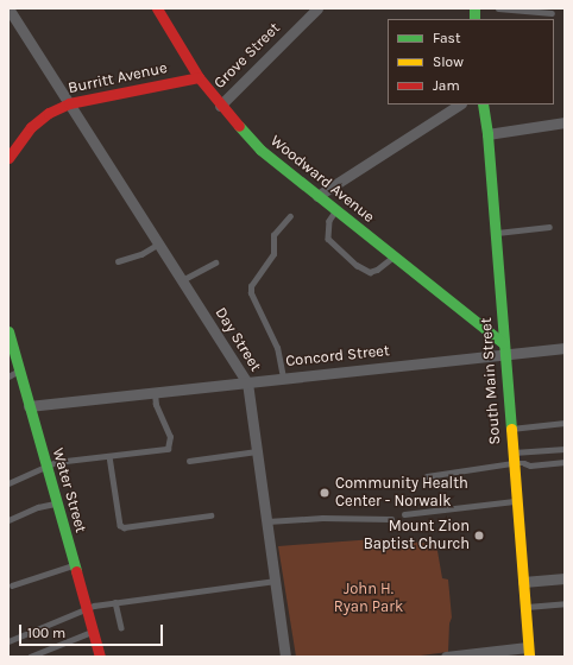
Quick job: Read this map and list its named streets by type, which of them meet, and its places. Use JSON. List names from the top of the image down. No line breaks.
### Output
{"streets":{"main road":["Burritt Avenue","Woodward Avenue","South Main Street","Water Street"],"street":["Grove Street","Day Street","Concord Street"]},"crossings":[["Grove Street","Woodward Avenue"],["Burritt Avenue","Woodward Avenue"],["Burritt Avenue","Day Street"],["Woodward Avenue","Concord Street"],["Woodward Avenue","South Main Street"],["Day Street","Concord Street"],["Concord Street","South Main Street"],["Concord Street","Water Street"]],"parks":["John H. Ryan Park"],"places":["Community Health Center - Norwalk","Mount Zion Baptist Church"],"legend":["Fast","Slow","Jam"],"scale_bar":"100 m"}
